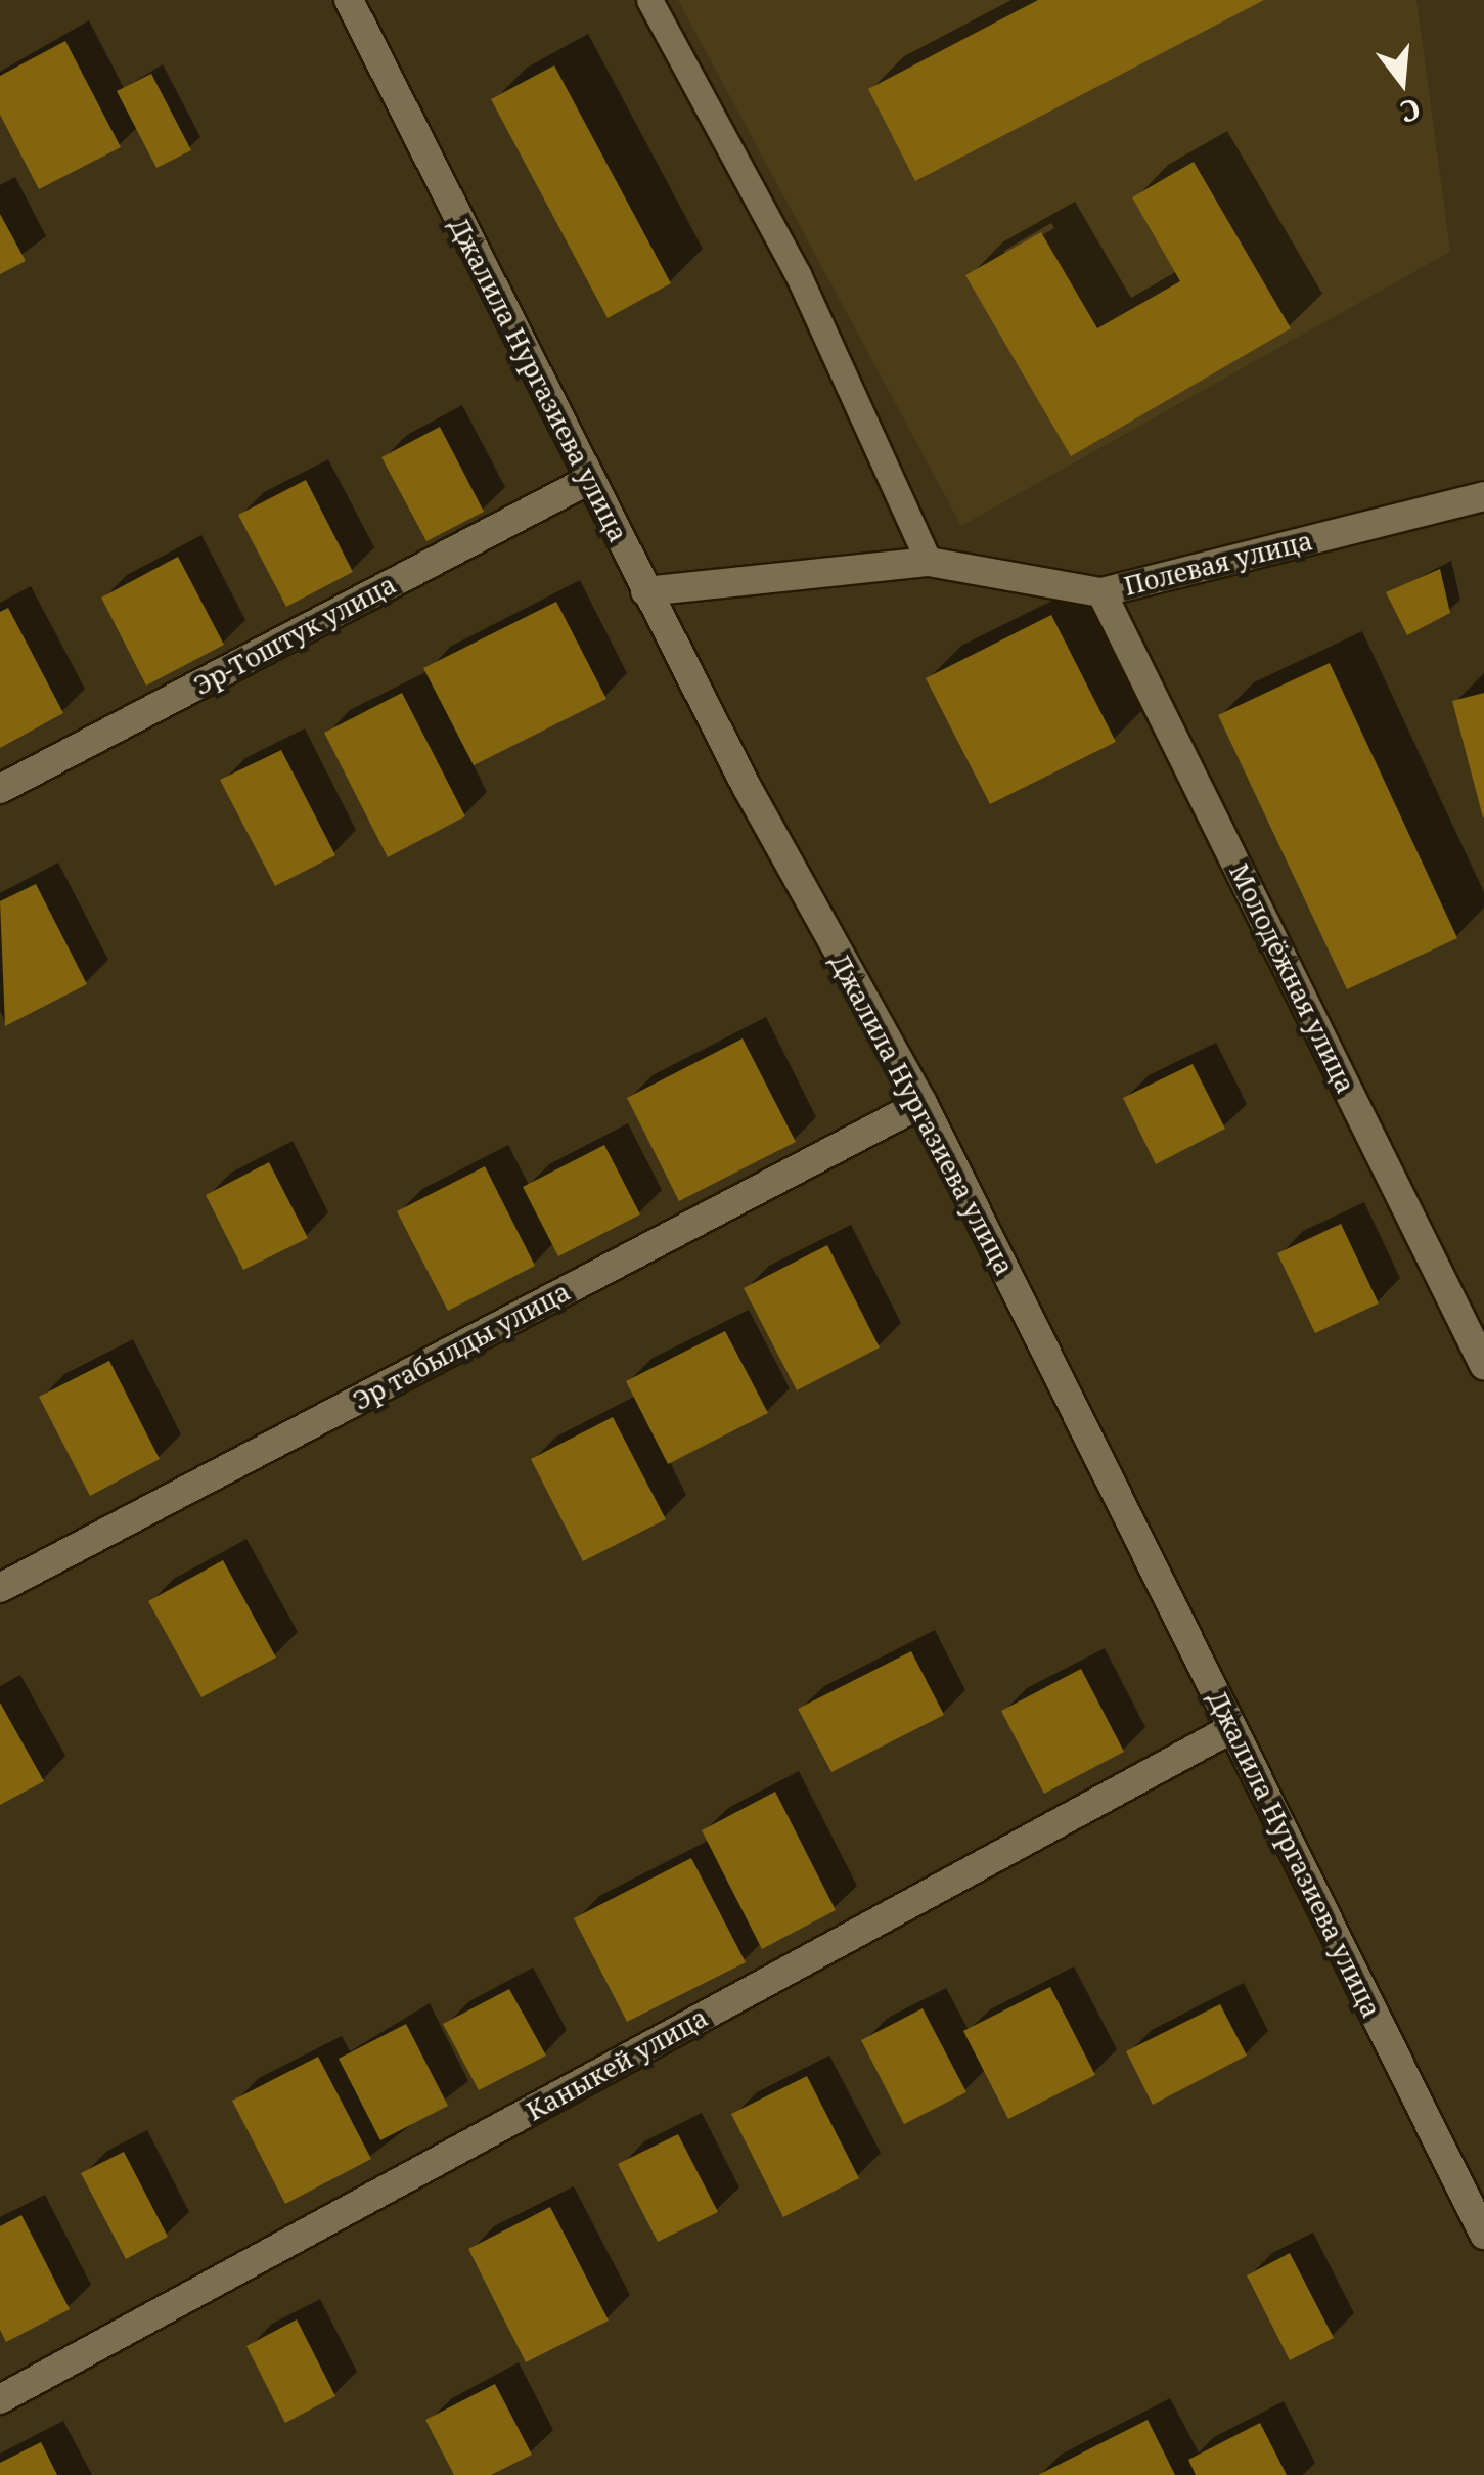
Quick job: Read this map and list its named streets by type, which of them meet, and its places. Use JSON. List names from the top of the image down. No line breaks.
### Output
{"streets":{"street":["Джалила Нургазиева улица","Полевая улица","Эр-Тоштук улица","Молодёжная улица","Эр табылды улица","Каныкей улица"]},"crossings":[["Джалила Нургазиева улица","Полевая улица"],["Джалила Нургазиева улица","Эр-Тоштук улица"],["Джалила Нургазиева улица","Эр табылды улица"],["Джалила Нургазиева улица","Каныкей улица"],["Полевая улица","Молодёжная улица"]],"north":"bottom"}
